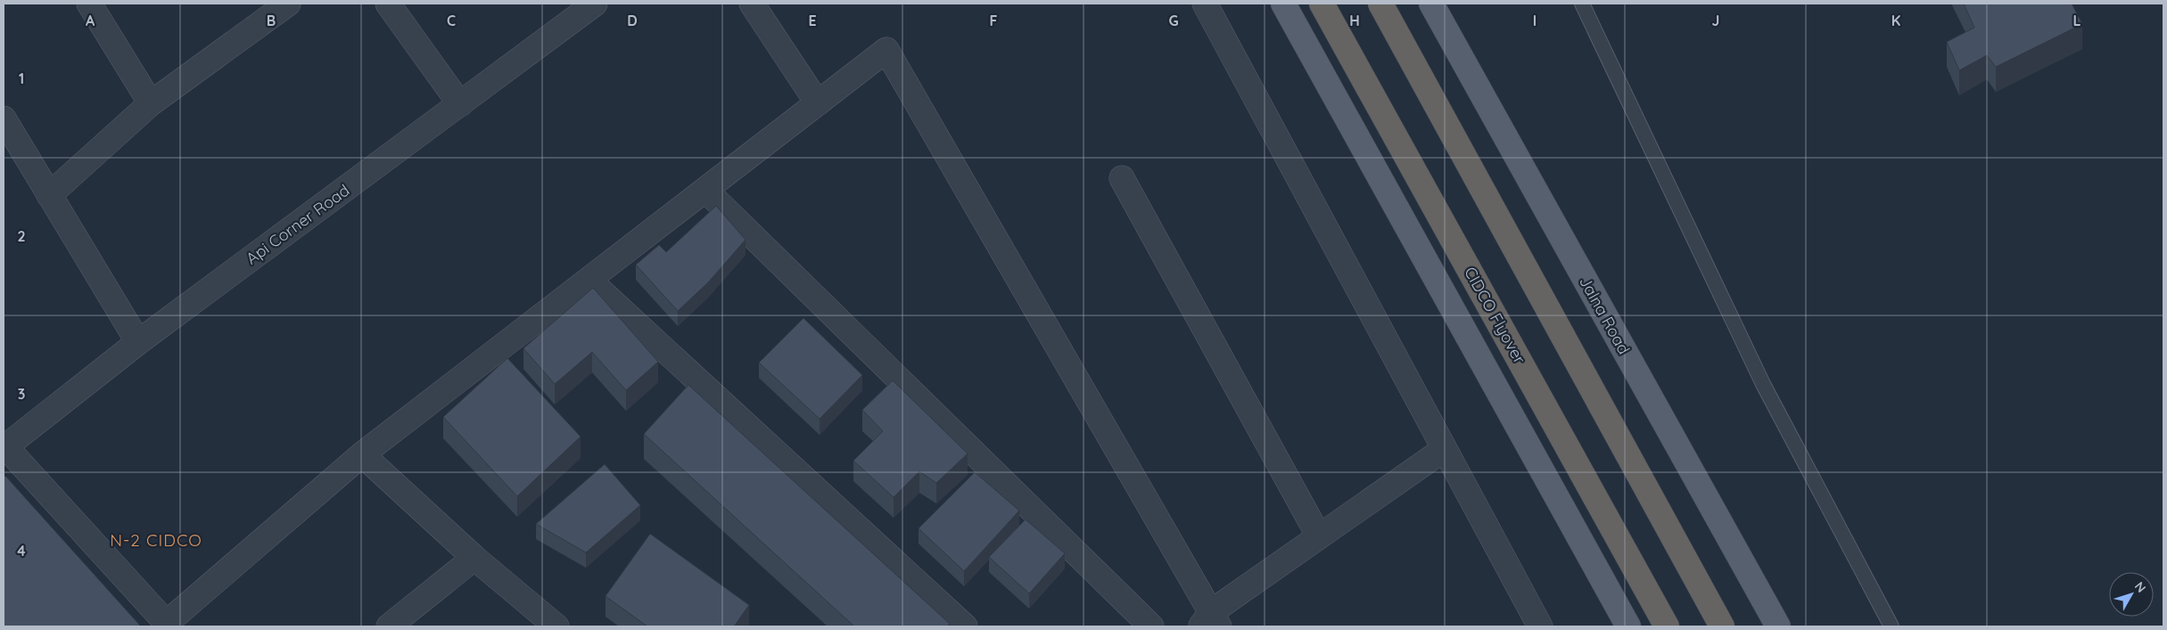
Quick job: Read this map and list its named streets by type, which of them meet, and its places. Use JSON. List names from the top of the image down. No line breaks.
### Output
{"streets":{"highway":["CIDCO Flyover"],"main road":["Jalna Road"],"street":["Api Corner Road"]},"districts":["N-2 CIDCO"],"north":"top right","grid":{"columns":["A","B","C","D","E","F","G","H","I","J","K","L"],"rows":["1","2","3","4"]}}
